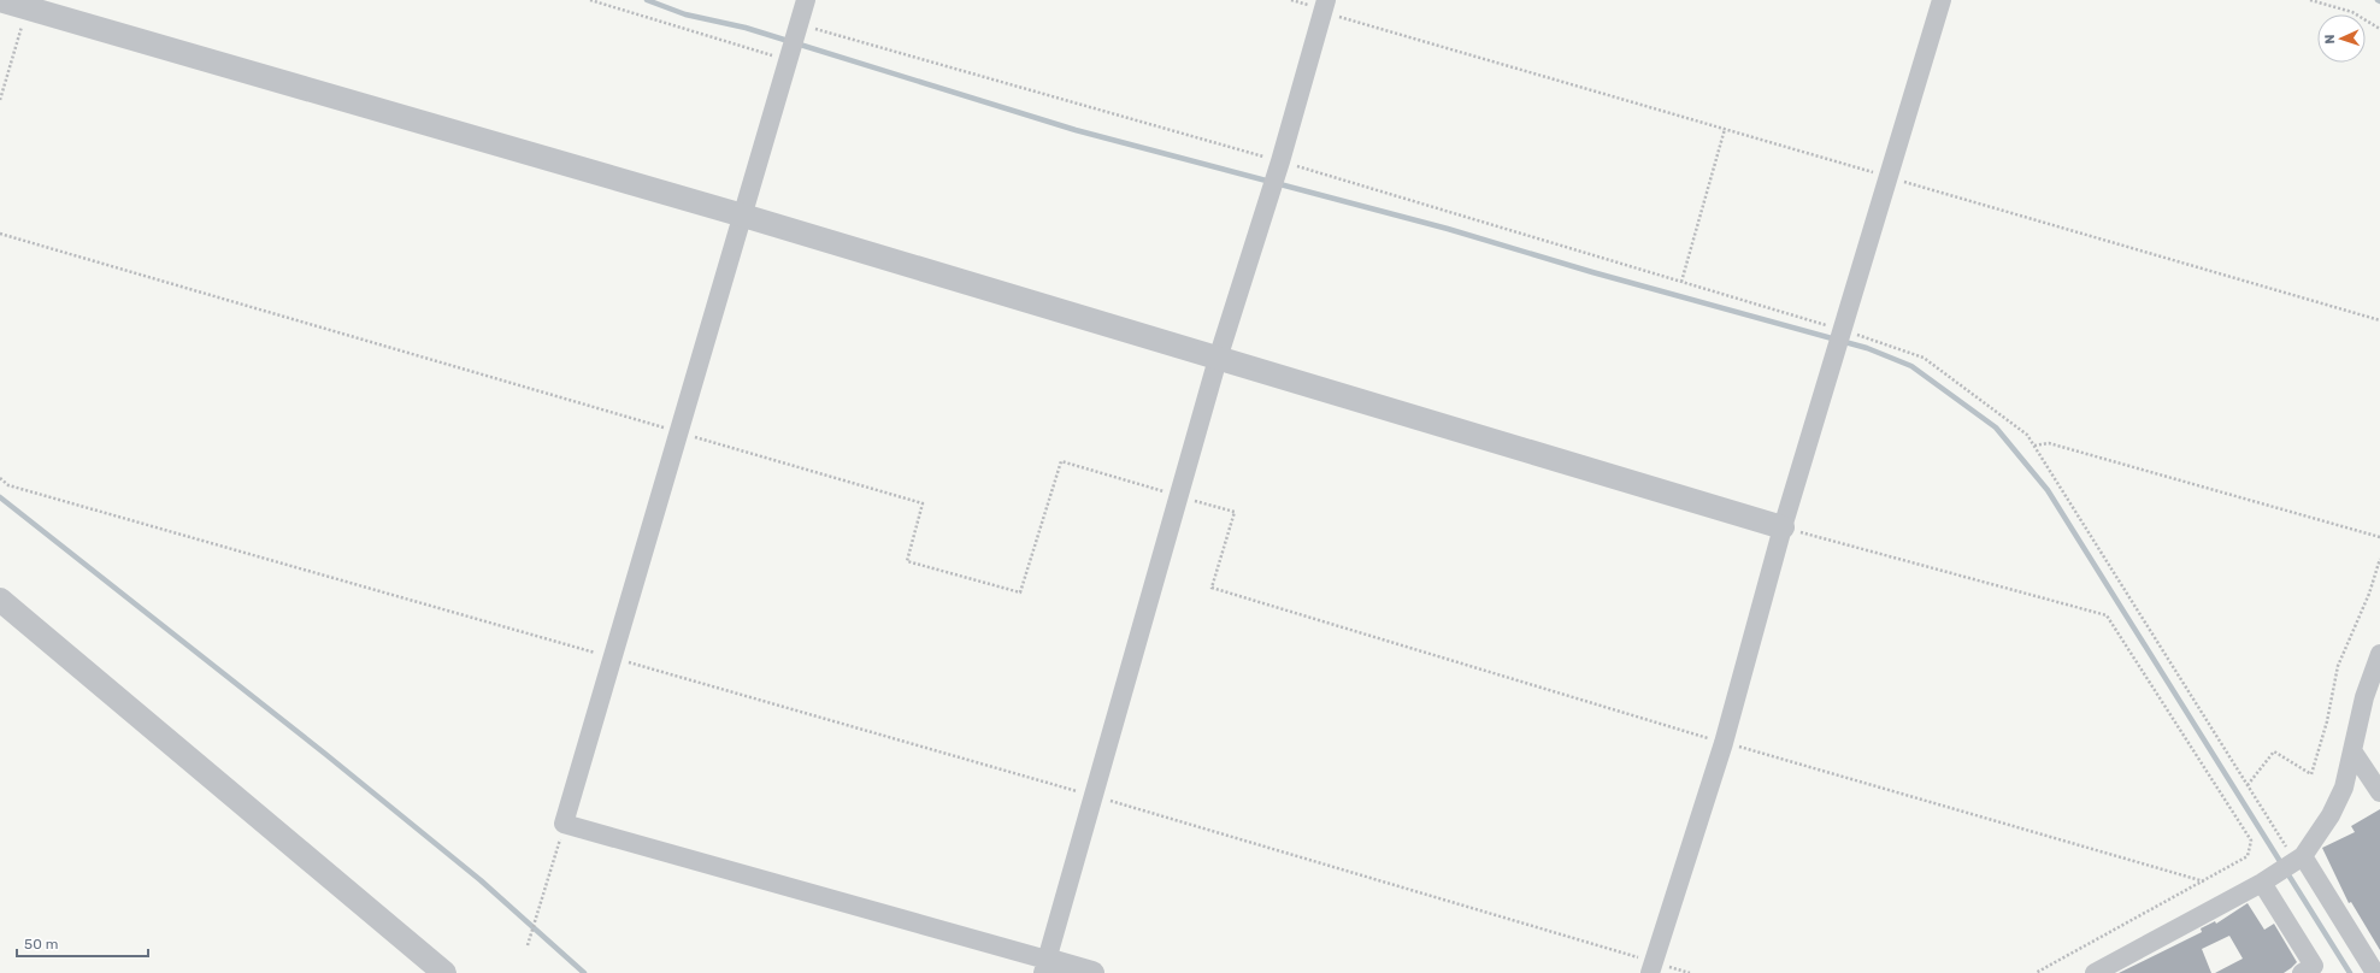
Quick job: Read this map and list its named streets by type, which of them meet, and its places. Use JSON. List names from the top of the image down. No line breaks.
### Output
{"scale_bar":"50 m","north":"left"}
